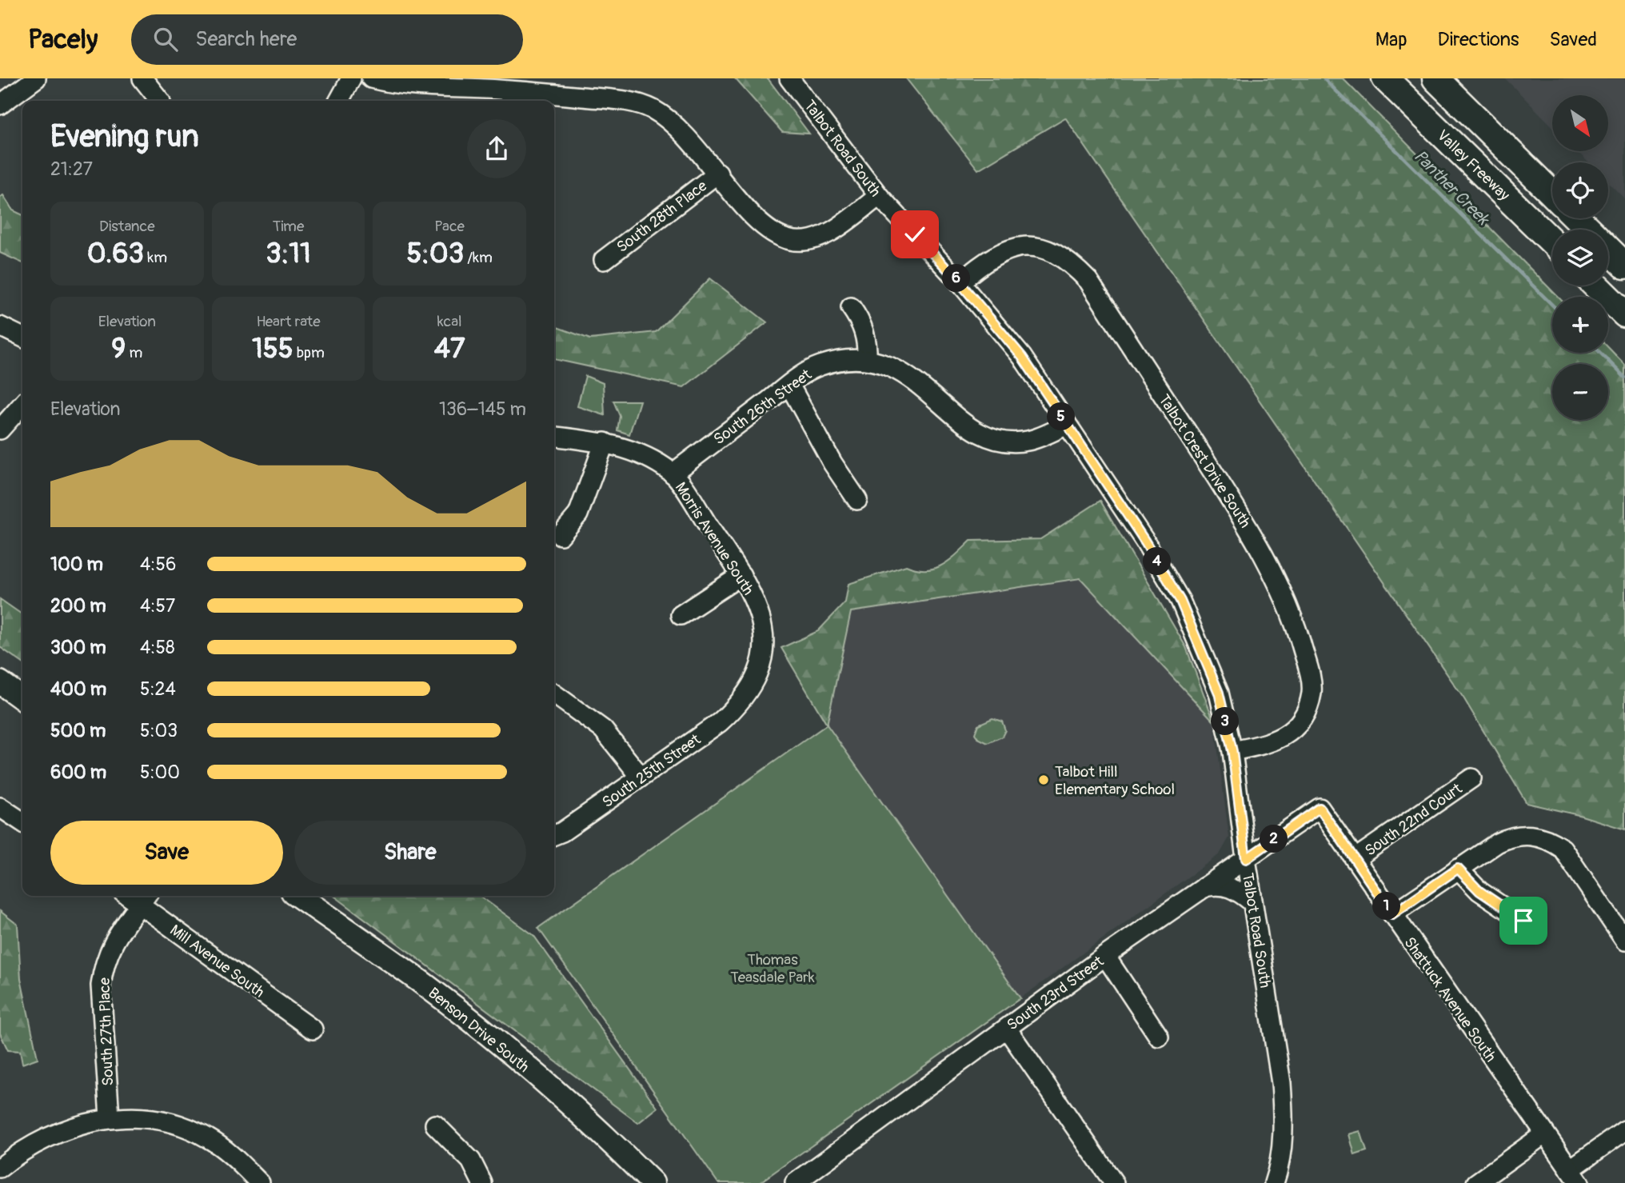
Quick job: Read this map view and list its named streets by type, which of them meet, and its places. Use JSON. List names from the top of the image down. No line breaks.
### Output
{"streets":{"highway":["Valley Freeway"],"main road":["Benson Drive South"],"street":["Talbot Road South","South 28th Place","South 26th Street","Talbot Crest Drive South","Morris Avenue South","South 25th Street","South 22nd Court","Mill Avenue South","South 23rd Street","Shattuck Avenue South","South 27th Place"]},"crossings":[["Talbot Road South","South 26th Street"],["Talbot Road South","Talbot Crest Drive South"],["Talbot Road South","South 23rd Street"],["South 26th Street","Morris Avenue South"],["Morris Avenue South","South 25th Street"],["South 22nd Court","Shattuck Avenue South"],["Mill Avenue South","South 27th Place"],["South 23rd Street","Shattuck Avenue South"]],"water":["Panther Creek"],"parks":["Thomas Teasdale Park"],"places":["Talbot Hill Elementary School"],"north":"bottom right","page":{"header":"Pacely","search":"Search here","nav":["Map","Directions","Saved"],"map_buttons":["+","−"],"heading":["Evening run","21:27"],"stats":[["Distance","0.63 km"],["Time","3:11"],["Pace","5:03 /km"],["Elevation","9 m"],["Heart rate","155 bpm"],["kcal","47"]],"pins":["6","5","4","3","2","1"],"chart":["Elevation","136–145 m"],"list":[{"name":"100 m","note":"4:56"},{"name":"200 m","note":"4:57"},{"name":"300 m","note":"4:58"},{"name":"400 m","note":"5:24"},{"name":"500 m","note":"5:03"},{"name":"600 m","note":"5:00"}],"buttons":["Save","Share"]}}
